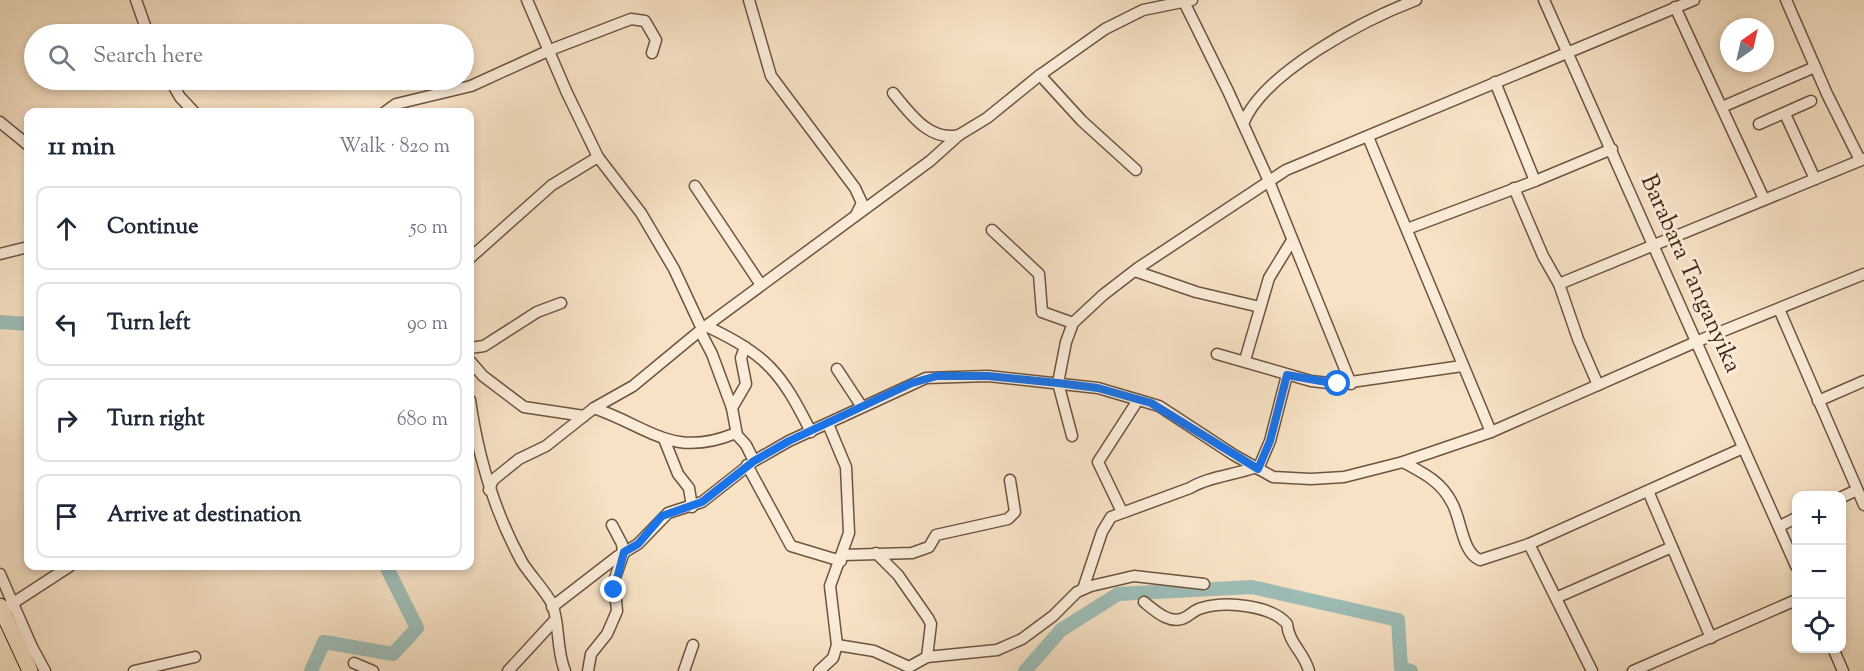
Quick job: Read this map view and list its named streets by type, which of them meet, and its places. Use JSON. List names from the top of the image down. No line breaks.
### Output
{"streets":{"street":["Barabara Tanganyika"]},"north":"top right","page":{"search":"Search here","heading":["11 min","Walk · 820 m"],"list":[["Continue","50 m"],["Turn left","90 m"],["Turn right","680 m"],"Arrive at destination"],"map_buttons":["+","−"]}}
